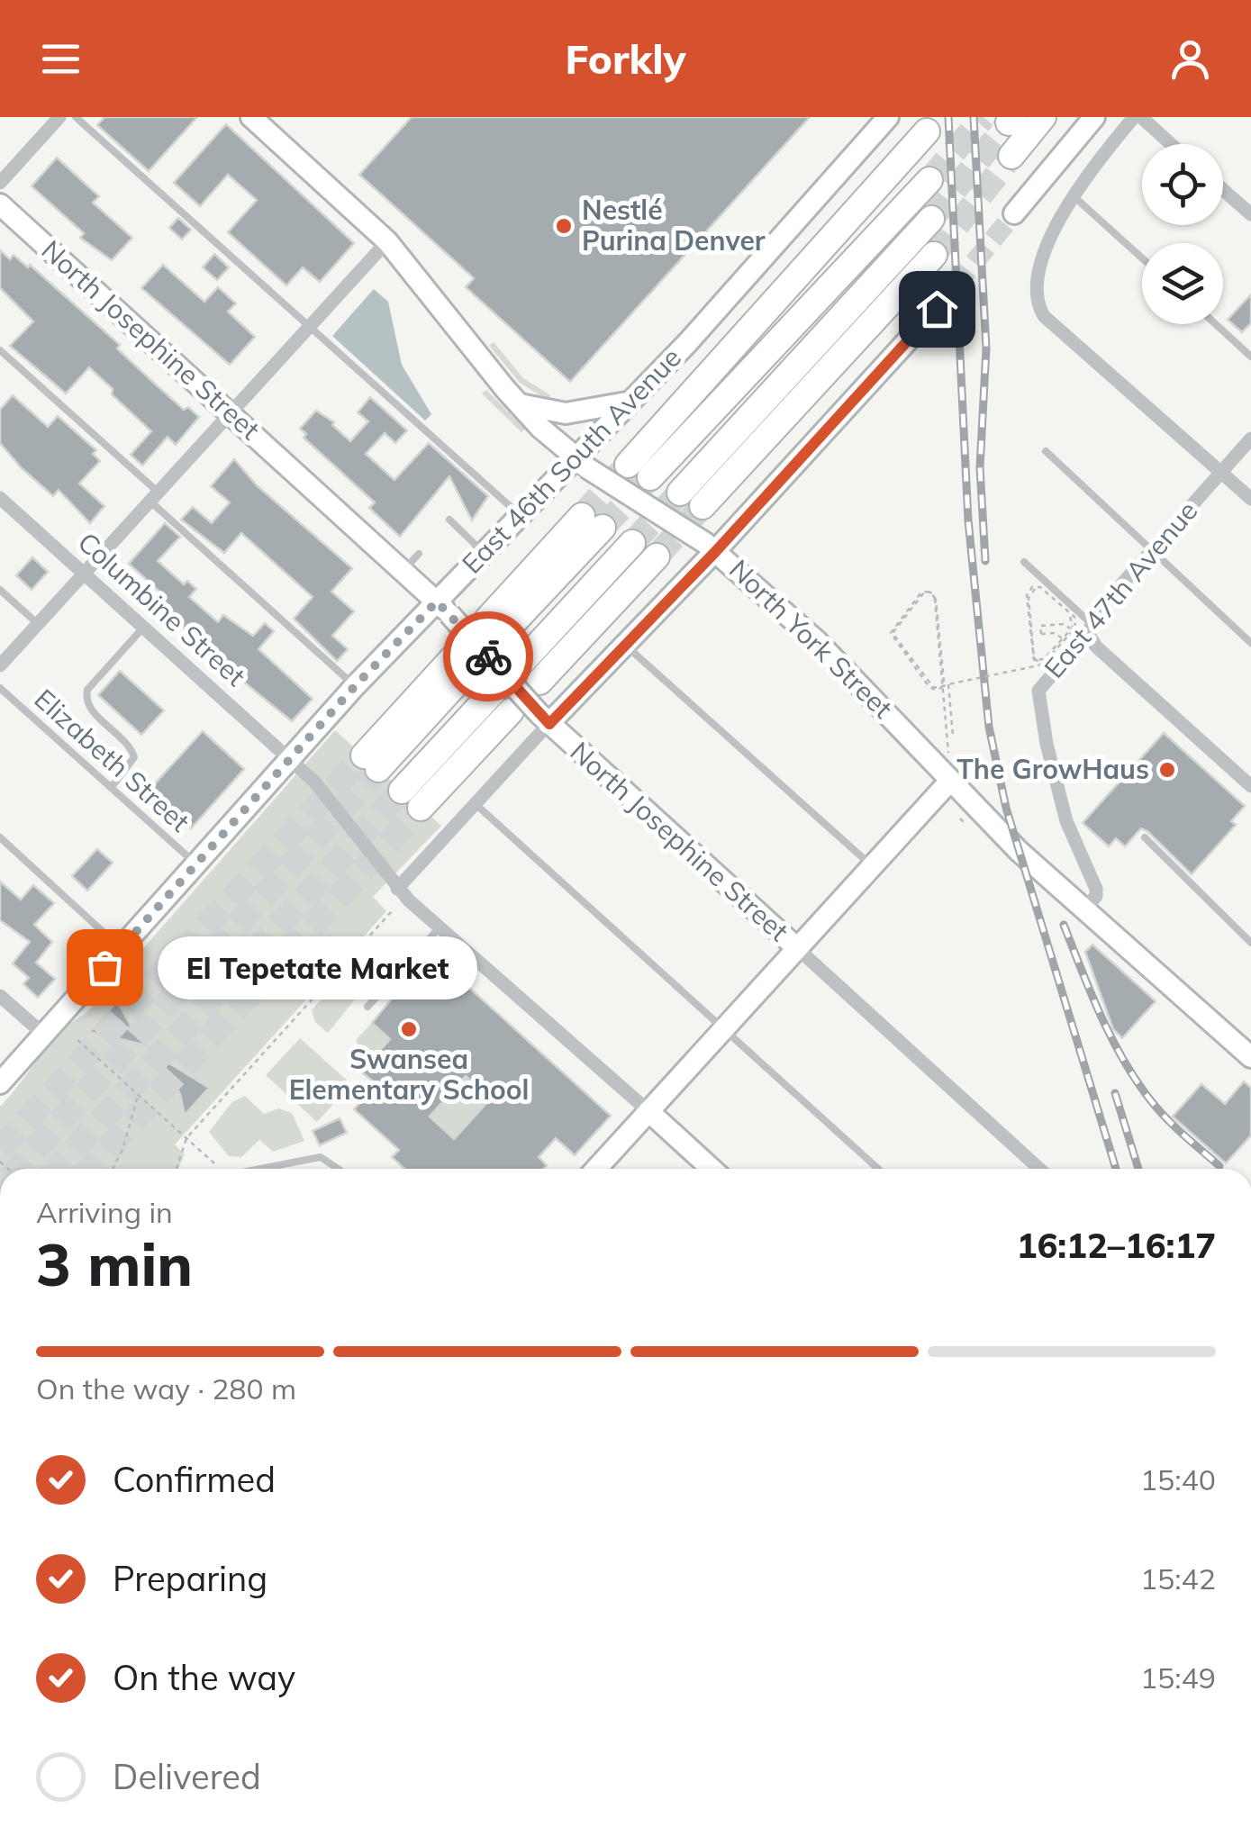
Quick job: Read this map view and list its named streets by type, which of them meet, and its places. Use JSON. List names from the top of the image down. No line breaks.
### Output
{"streets":{"main road":["North Josephine Street","East 46th South Avenue","North York Street"],"street":["East 47th Avenue","Columbine Street"],"lane":["Elizabeth Street"]},"crossings":[["North Josephine Street","East 46th South Avenue"],["East 46th South Avenue","Columbine Street"],["East 46th South Avenue","North York Street"],["East 46th South Avenue","Elizabeth Street"],["East 47th Avenue","North York Street"]],"places":["Nestlé Purina Denver","The GrowHaus","El Tepetate Market","Swansea Elementary School"],"page":{"header":"Forkly","bubble":"El Tepetate Market","heading":["3 min","Arriving in","16:12–16:17"],"bar":"On the way · 280 m","list":[["Confirmed","15:40"],["Preparing","15:42"],["On the way","15:49"],"Delivered"]}}
